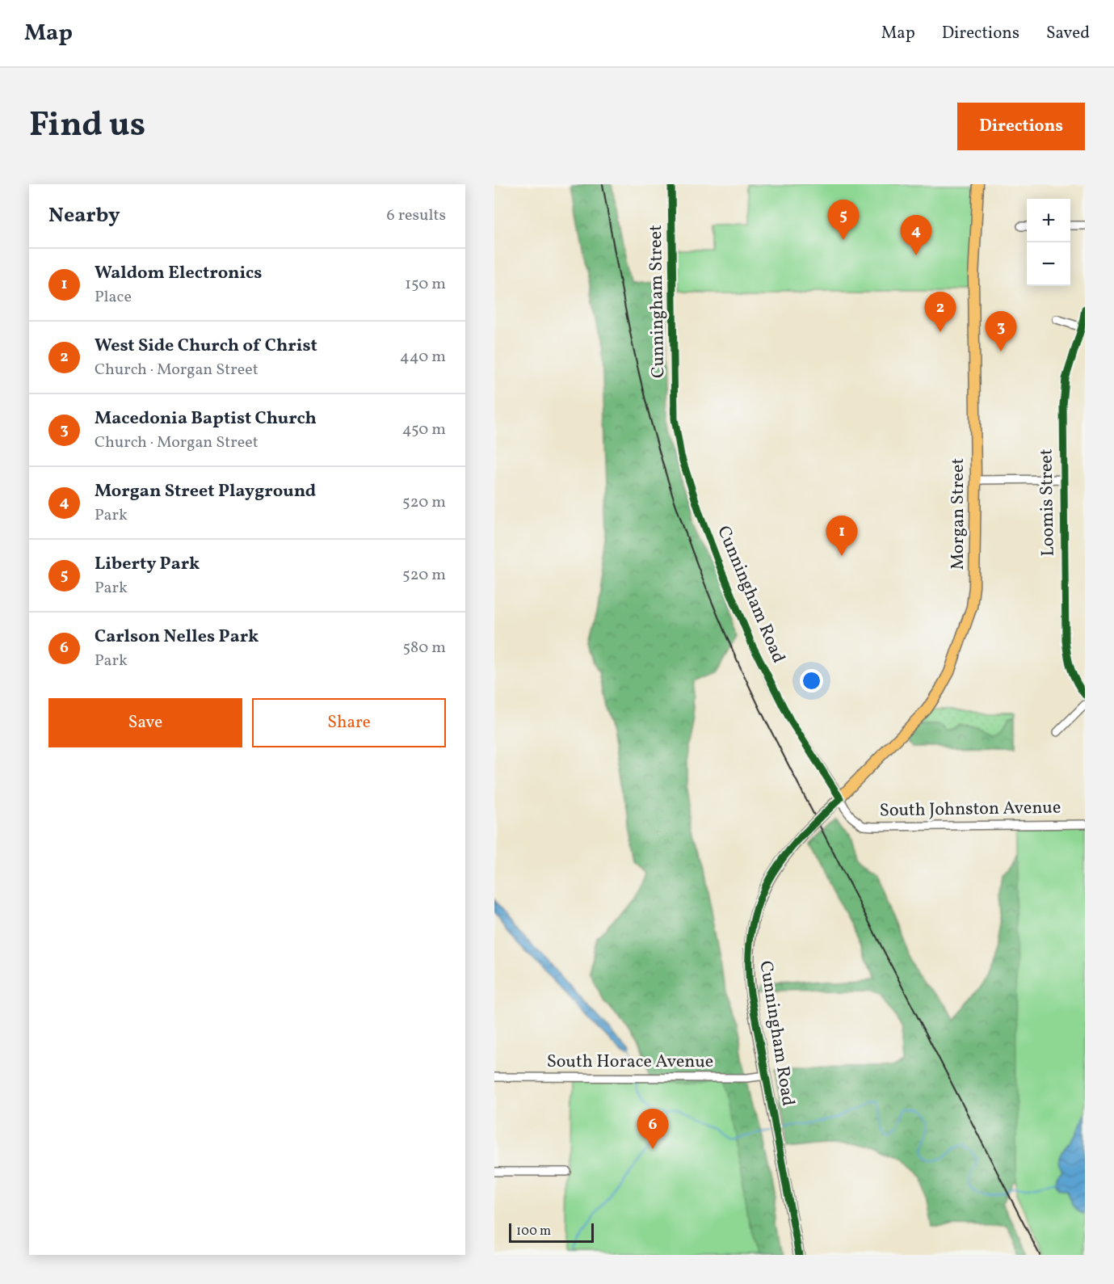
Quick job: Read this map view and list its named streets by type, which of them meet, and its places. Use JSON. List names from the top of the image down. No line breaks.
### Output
{"streets":{"main road":["Morgan Street","Cunningham Road"],"street":["Cunningham Street","Loomis Street","South Johnston Avenue","South Horace Avenue"]},"crossings":[["Cunningham Street","Cunningham Road"],["Morgan Street","Cunningham Road"],["Morgan Street","South Johnston Avenue"],["Cunningham Road","South Johnston Avenue"],["Cunningham Road","South Horace Avenue"]],"scale_bar":"100 m","page":{"header":"Map","nav":["Map","Directions","Saved"],"title":"Find us","buttons":["Directions",["Save","Share"]],"heading":["Nearby","6 results"],"map_buttons":["+","−"],"pins":["5","4","2","3","1","6"],"list":[{"mark":"1","name":"Waldom Electronics","note":"Place","value":"150 m"},{"mark":"2","name":"West Side Church of Christ","note":"Church · Morgan Street","value":"440 m"},{"mark":"3","name":"Macedonia Baptist Church","note":"Church · Morgan Street","value":"450 m"},{"mark":"4","name":"Morgan Street Playground","note":"Park","value":"520 m"},{"mark":"5","name":"Liberty Park","note":"Park","value":"520 m"},{"mark":"6","name":"Carlson Nelles Park","note":"Park","value":"580 m"}],"scale":"100 m"}}
